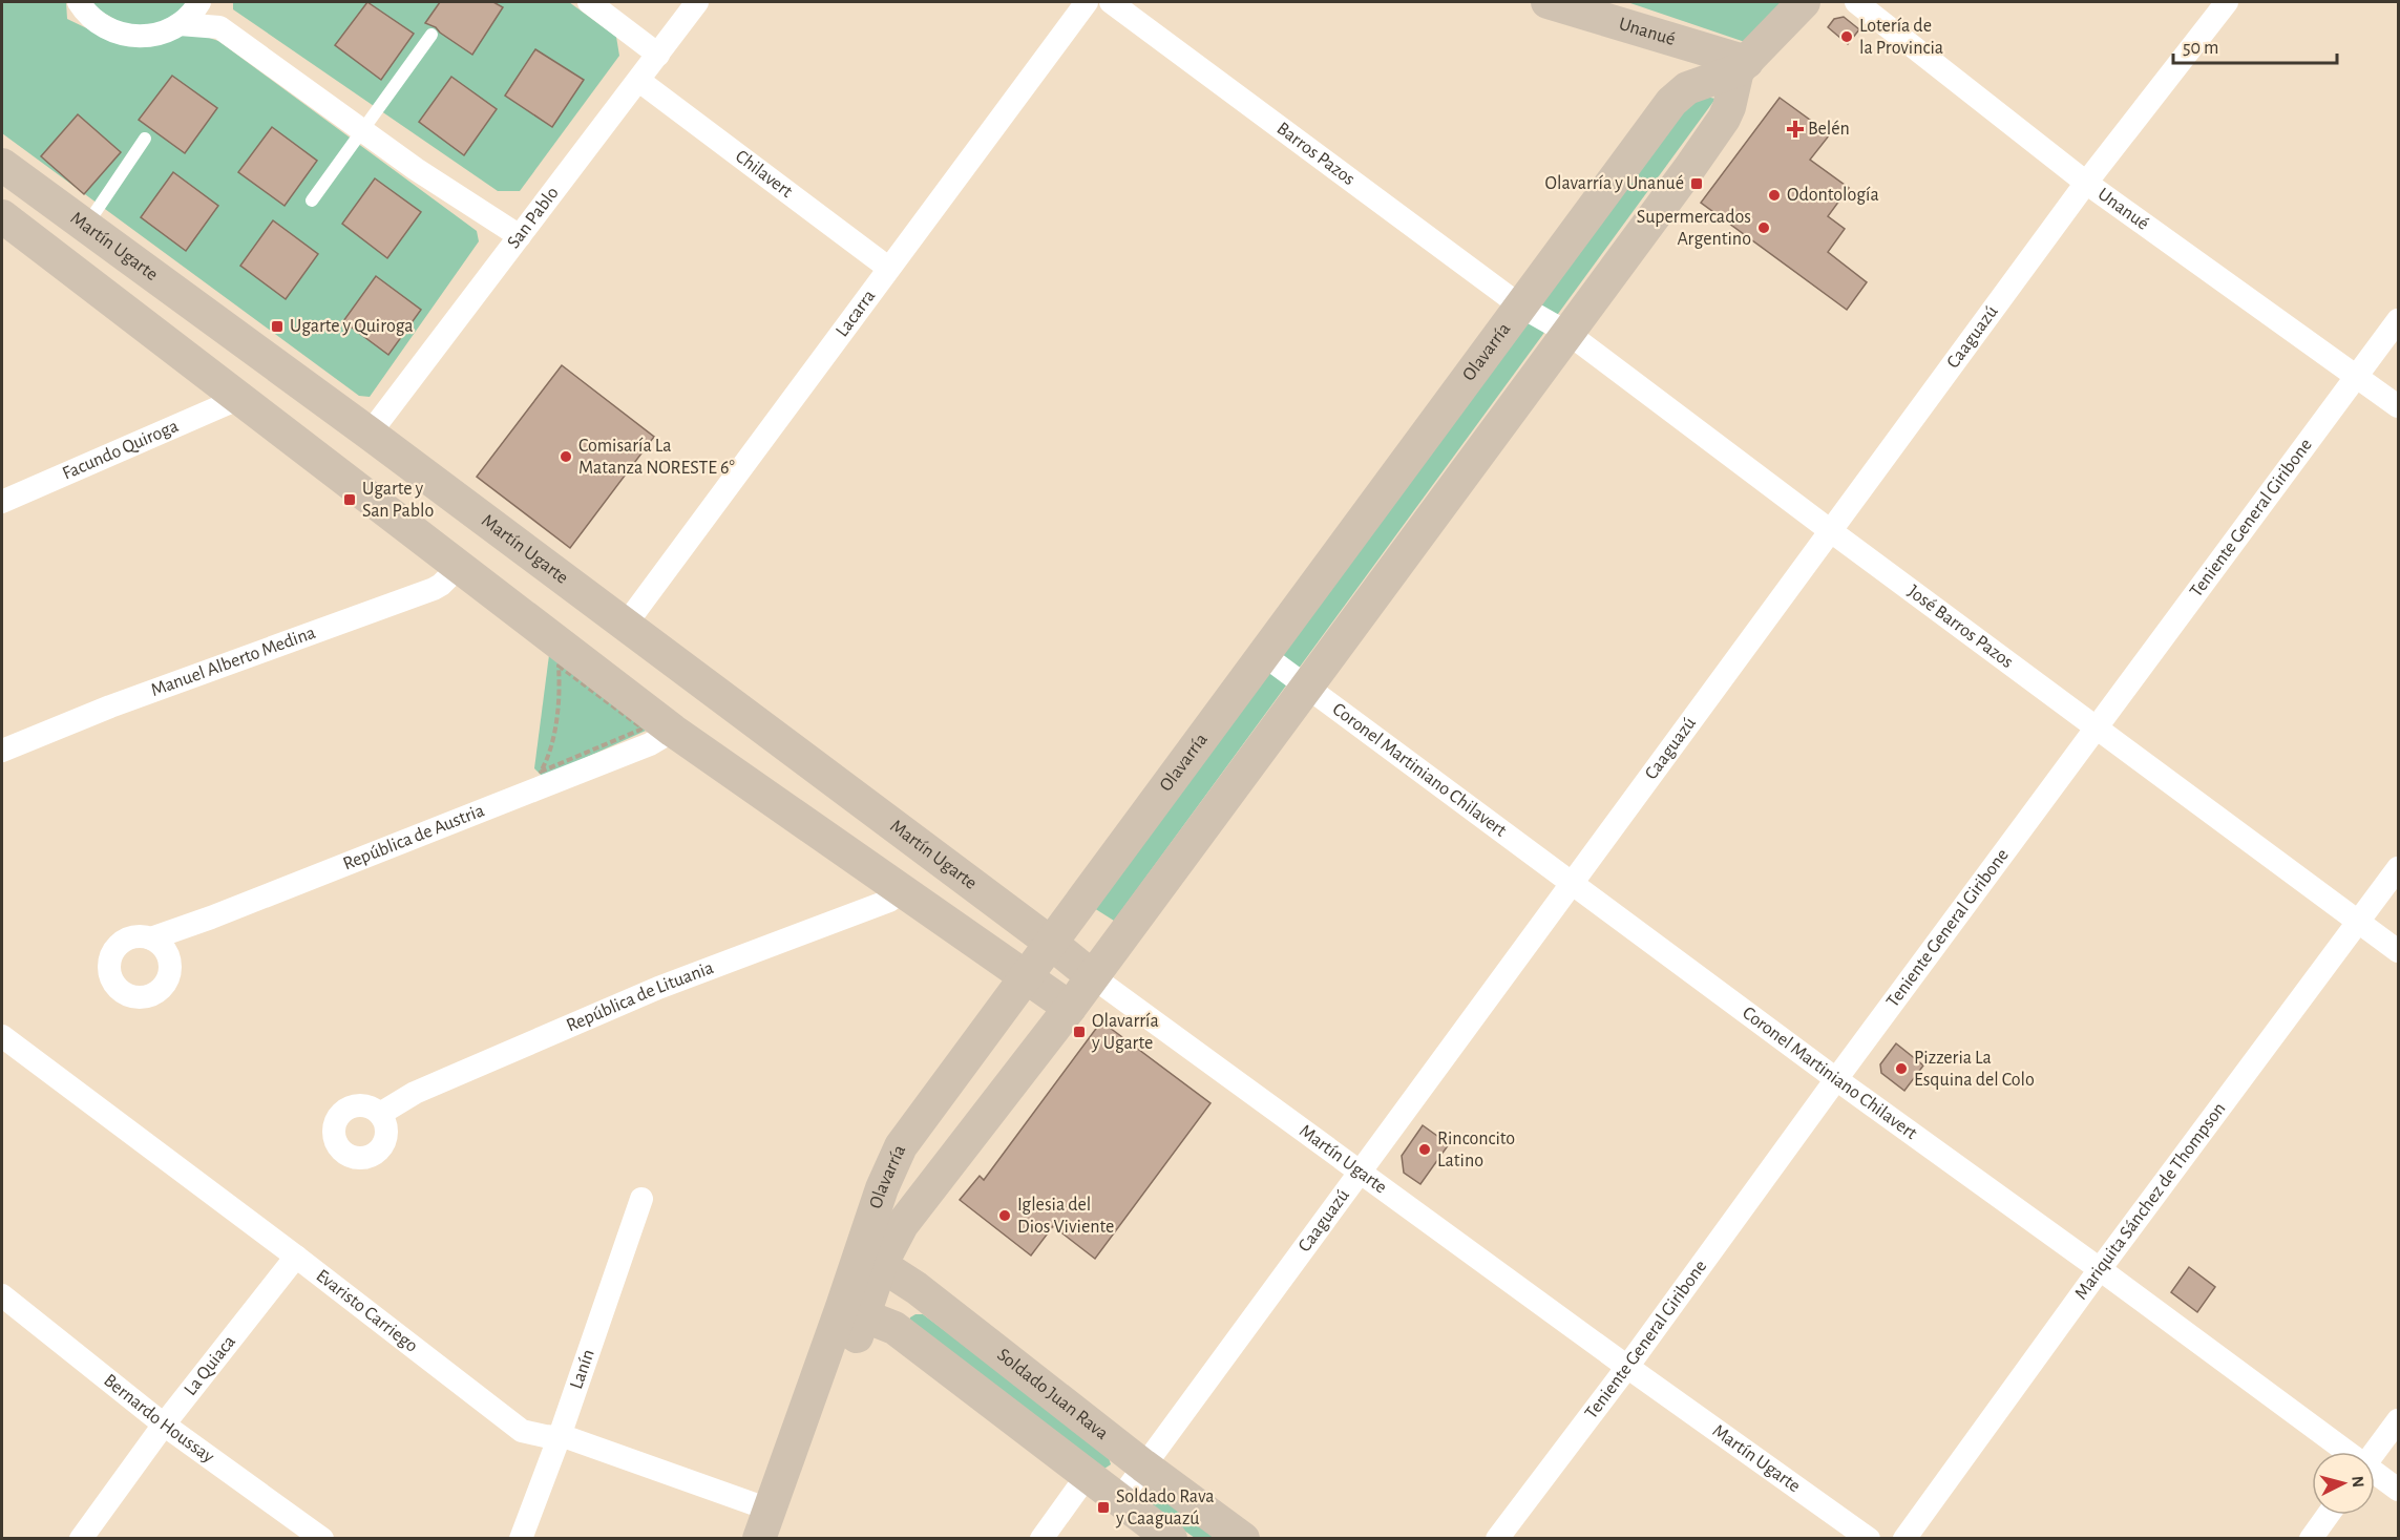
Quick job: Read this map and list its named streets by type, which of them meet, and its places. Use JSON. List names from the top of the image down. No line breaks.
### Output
{"streets":{"street":["Unanué","Barros Pazos","Chilavert","San Pablo","Martín Ugarte","Lacarra","Caaguazú","Olavarría","Facundo Quiroga","Teniente General Giribone","José Barros Pazos","Manuel Alberto Medina","Coronel Martiniano Chilavert","República de Austria","República de Lituania","Mariquita Sánchez de Thompson","Evaristo Carriego","La Quiaca","Lanín","Soldado Juan Rava","Bernardo Houssay"]},"crossings":[["Unanué","Caaguazú"],["Unanué","Olavarría"],["Unanué","Teniente General Giribone"],["Barros Pazos","Olavarría"],["Barros Pazos","José Barros Pazos"],["Chilavert","San Pablo"],["Chilavert","Lacarra"],["San Pablo","Martín Ugarte"],["Martín Ugarte","Lacarra"],["Martín Ugarte","Caaguazú"],["Martín Ugarte","Olavarría"],["Martín Ugarte","Teniente General Giribone"],["Caaguazú","José Barros Pazos"],["Caaguazú","Coronel Martiniano Chilavert"],["Caaguazú","Soldado Juan Rava"],["Olavarría","José Barros Pazos"],["Olavarría","Coronel Martiniano Chilavert"],["Olavarría","Evaristo Carriego"],["Olavarría","Soldado Juan Rava"],["Teniente General Giribone","José Barros Pazos"],["Teniente General Giribone","Coronel Martiniano Chilavert"],["José Barros Pazos","Mariquita Sánchez de Thompson"],["Coronel Martiniano Chilavert","Mariquita Sánchez de Thompson"],["Evaristo Carriego","La Quiaca"],["Evaristo Carriego","Lanín"],["La Quiaca","Bernardo Houssay"]],"places":{"other":["Lotería de la Provincia","Odontología","Supermercados Argentino","Comisaría La Matanza NORESTE 6°","Pizzeria La Esquina del Colo","Rinconcito Latino","Iglesia del Dios Viviente"],"health":["Belén"],"transit":["Olavarría y Unanué","Ugarte y Quiroga","Ugarte y San Pablo","Olavarría y Ugarte","Soldado Rava y Caaguazú"]},"scale_bar":"50 m","north":"right"}
